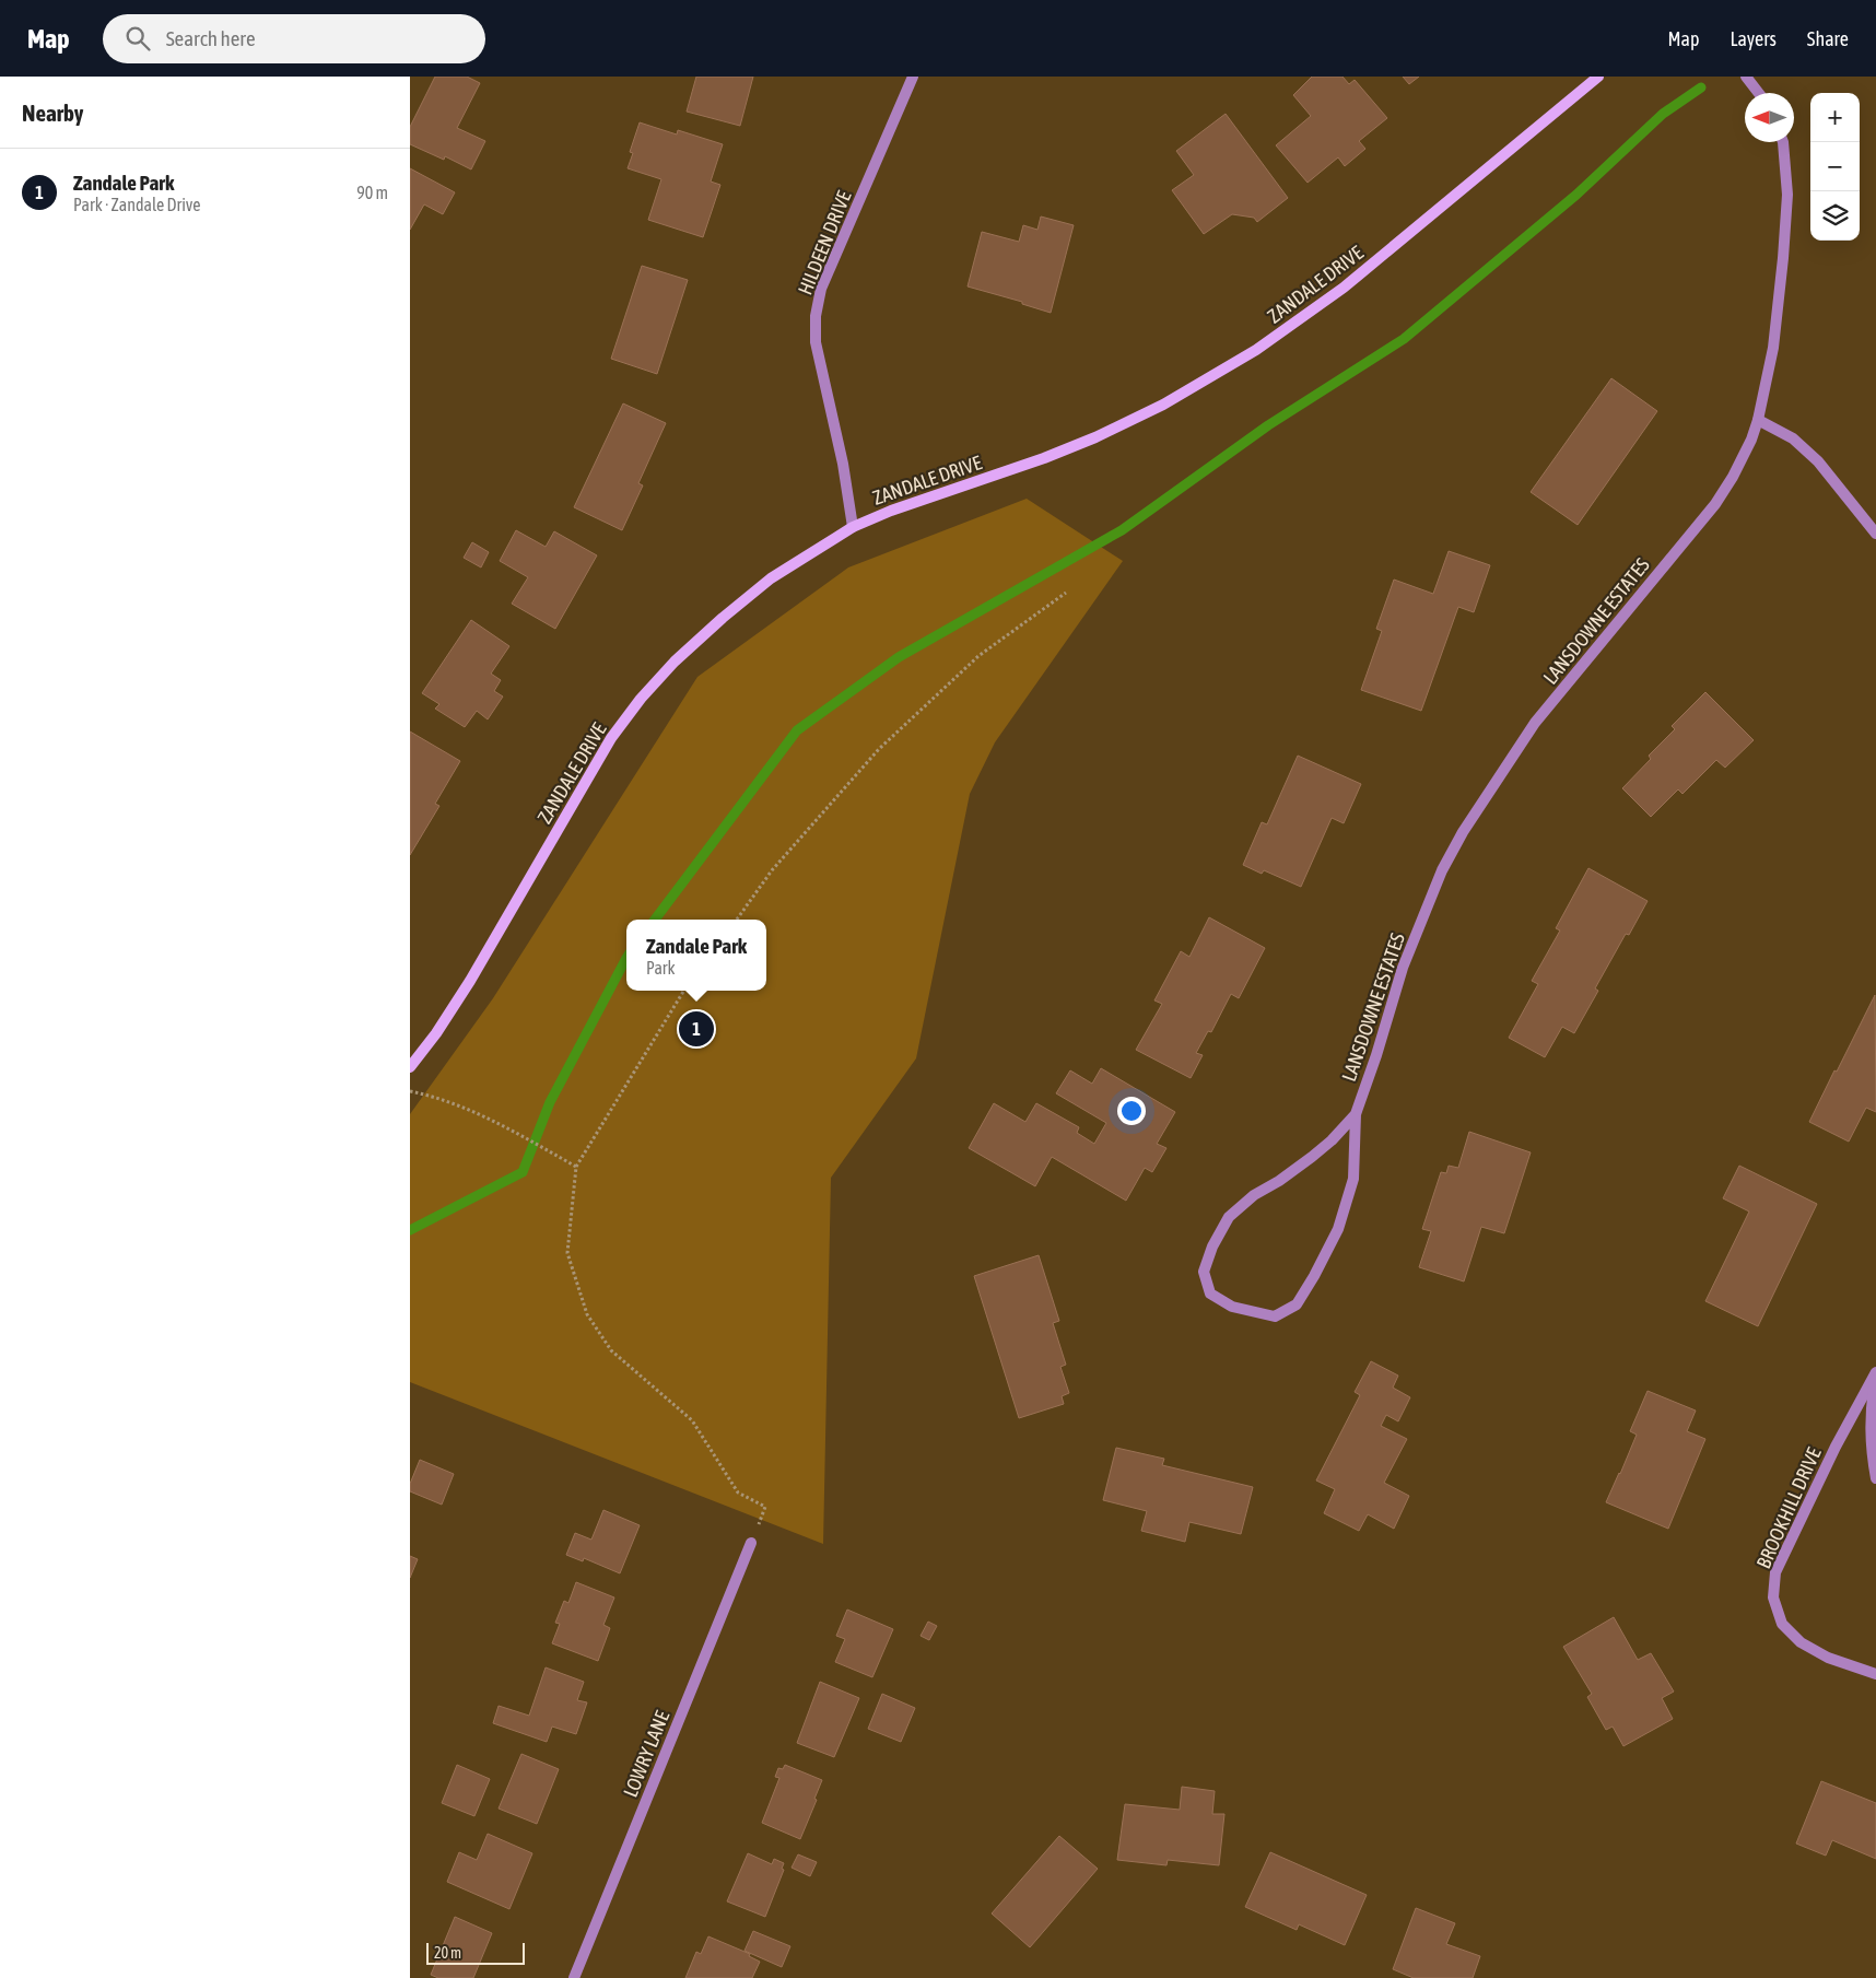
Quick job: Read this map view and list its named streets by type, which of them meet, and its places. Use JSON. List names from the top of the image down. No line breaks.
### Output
{"streets":{"street":["HILDEEN DRIVE","ZANDALE DRIVE","LANSDOWNE ESTATES","BROOKHILL DRIVE","LOWRY LANE"]},"crossings":[["HILDEEN DRIVE","ZANDALE DRIVE"]],"scale_bar":"20 m","north":"left","page":{"header":"Map","search":"Search here","nav":["Map","Layers","Share"],"heading":"Nearby","map_buttons":["+","−"],"list":[{"mark":"1","name":"Zandale Park","note":"Park · Zandale Drive","value":"90 m"}],"popup":["Zandale Park","Park"],"pins":"1","scale":"20 m"}}
